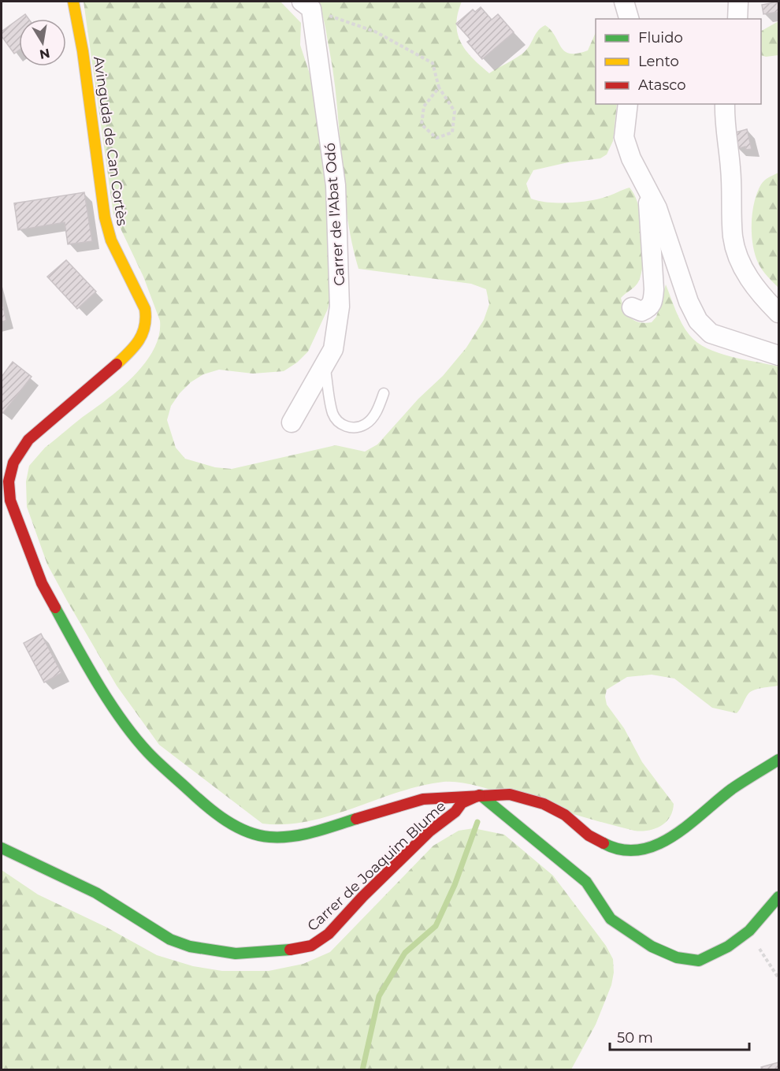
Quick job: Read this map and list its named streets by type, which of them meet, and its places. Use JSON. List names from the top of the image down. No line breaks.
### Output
{"streets":{"street":["Avinguda de Can Cortès","Carrer de l'Abat Odó","Carrer de Joaquim Blume"]},"crossings":[["Avinguda de Can Cortès","Carrer de Joaquim Blume"]],"legend":["Fluido","Lento","Atasco"],"scale_bar":"50 m","north":"bottom"}
